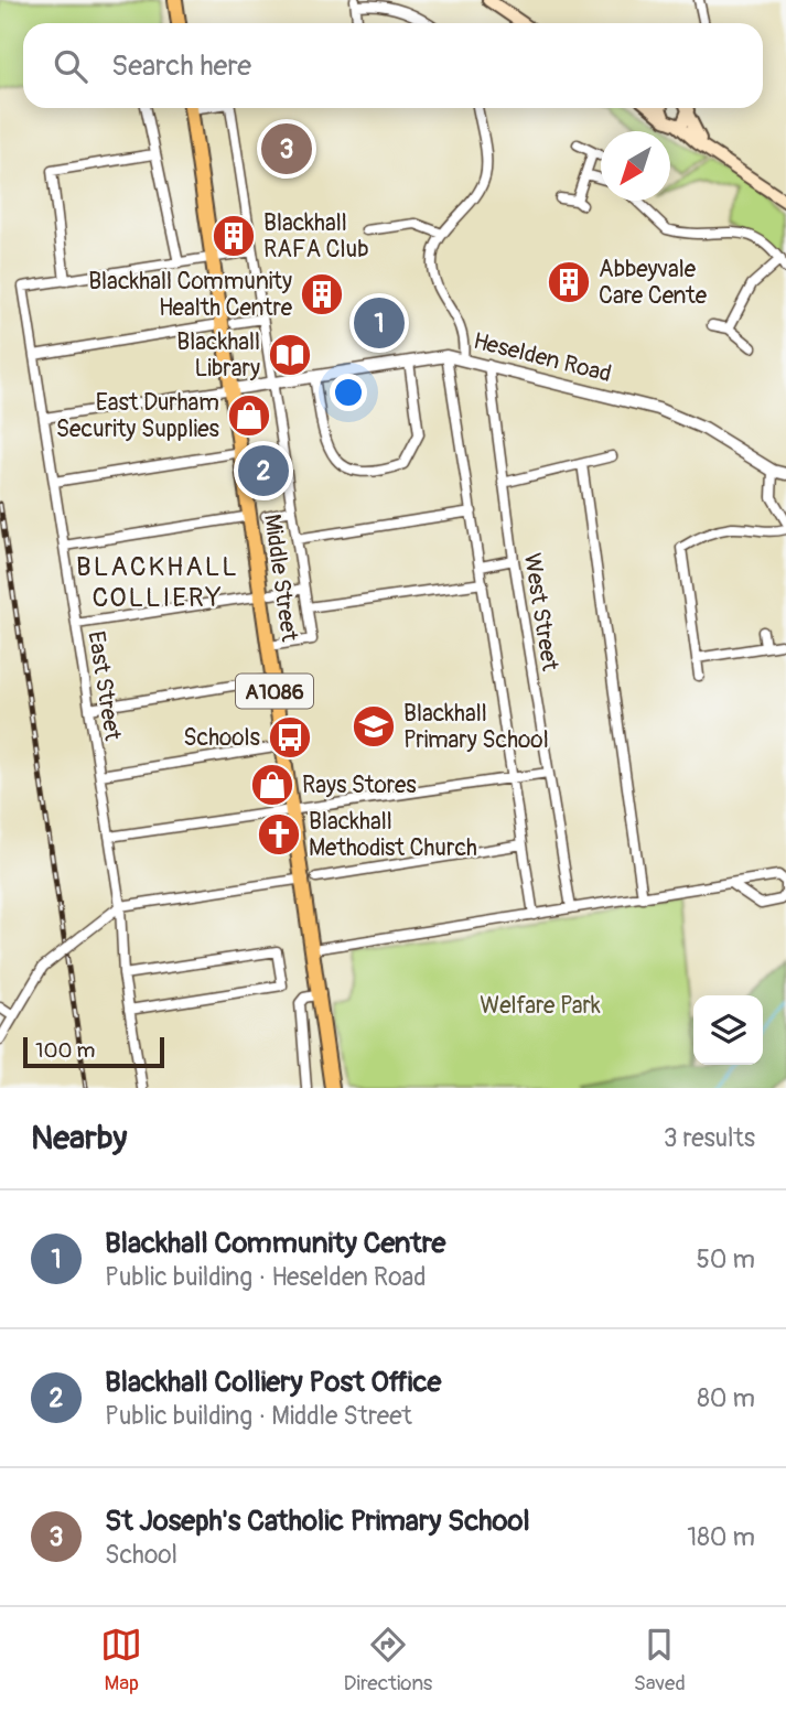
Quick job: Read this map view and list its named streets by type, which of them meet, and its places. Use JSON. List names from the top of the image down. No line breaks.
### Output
{"streets":{"main road":["Middle Street","A1086"],"street":["Heselden Road","West Street","East Street"]},"crossings":[["Heselden Road","Middle Street"],["Heselden Road","West Street"],["Middle Street","A1086"]],"districts":["BLACKHALL COLLIERY"],"parks":["Welfare Park"],"places":{"building":["Blackhall RAFA Club","Abbeyvale Care Cente","Blackhall Community Health Centre"],"library":["Blackhall Library"],"shop":["East Durham Security Supplies","Rays Stores"],"school or university":["Blackhall Primary School"],"bus stop":["Schools"],"church":["Blackhall Methodist Church"]},"scale_bar":"100 m","north":"bottom left","page":{"search":"Search here","pins":["3","1","2"],"scale":"100 m","heading":["Nearby","3 results"],"list":[{"mark":"1","name":"Blackhall Community Centre","note":"Public building · Heselden Road","value":"50 m"},{"mark":"2","name":"Blackhall Colliery Post Office","note":"Public building · Middle Street","value":"80 m"},{"mark":"3","name":"St Joseph's Catholic Primary School","note":"School","value":"180 m"}],"nav":["Map","Directions","Saved"]}}
